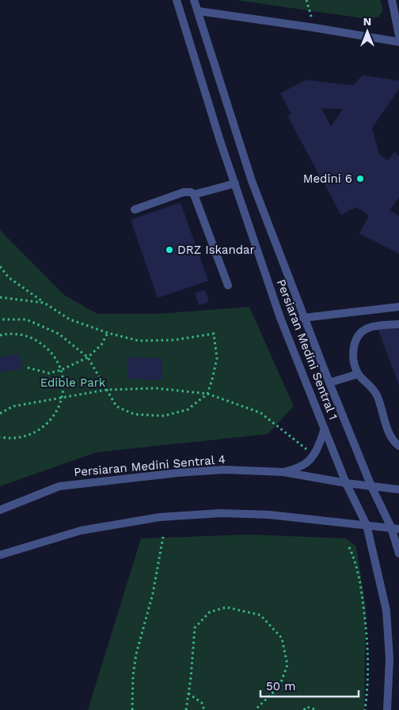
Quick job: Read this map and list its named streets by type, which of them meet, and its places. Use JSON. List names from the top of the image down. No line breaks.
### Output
{"streets":{"street":["Persiaran Medini Sentral 1","Persiaran Medini Sentral 4"]},"crossings":[["Persiaran Medini Sentral 1","Persiaran Medini Sentral 4"]],"parks":["Edible Park"],"places":["Medini 6","DRZ Iskandar"],"scale_bar":"50 m","north":"top"}
